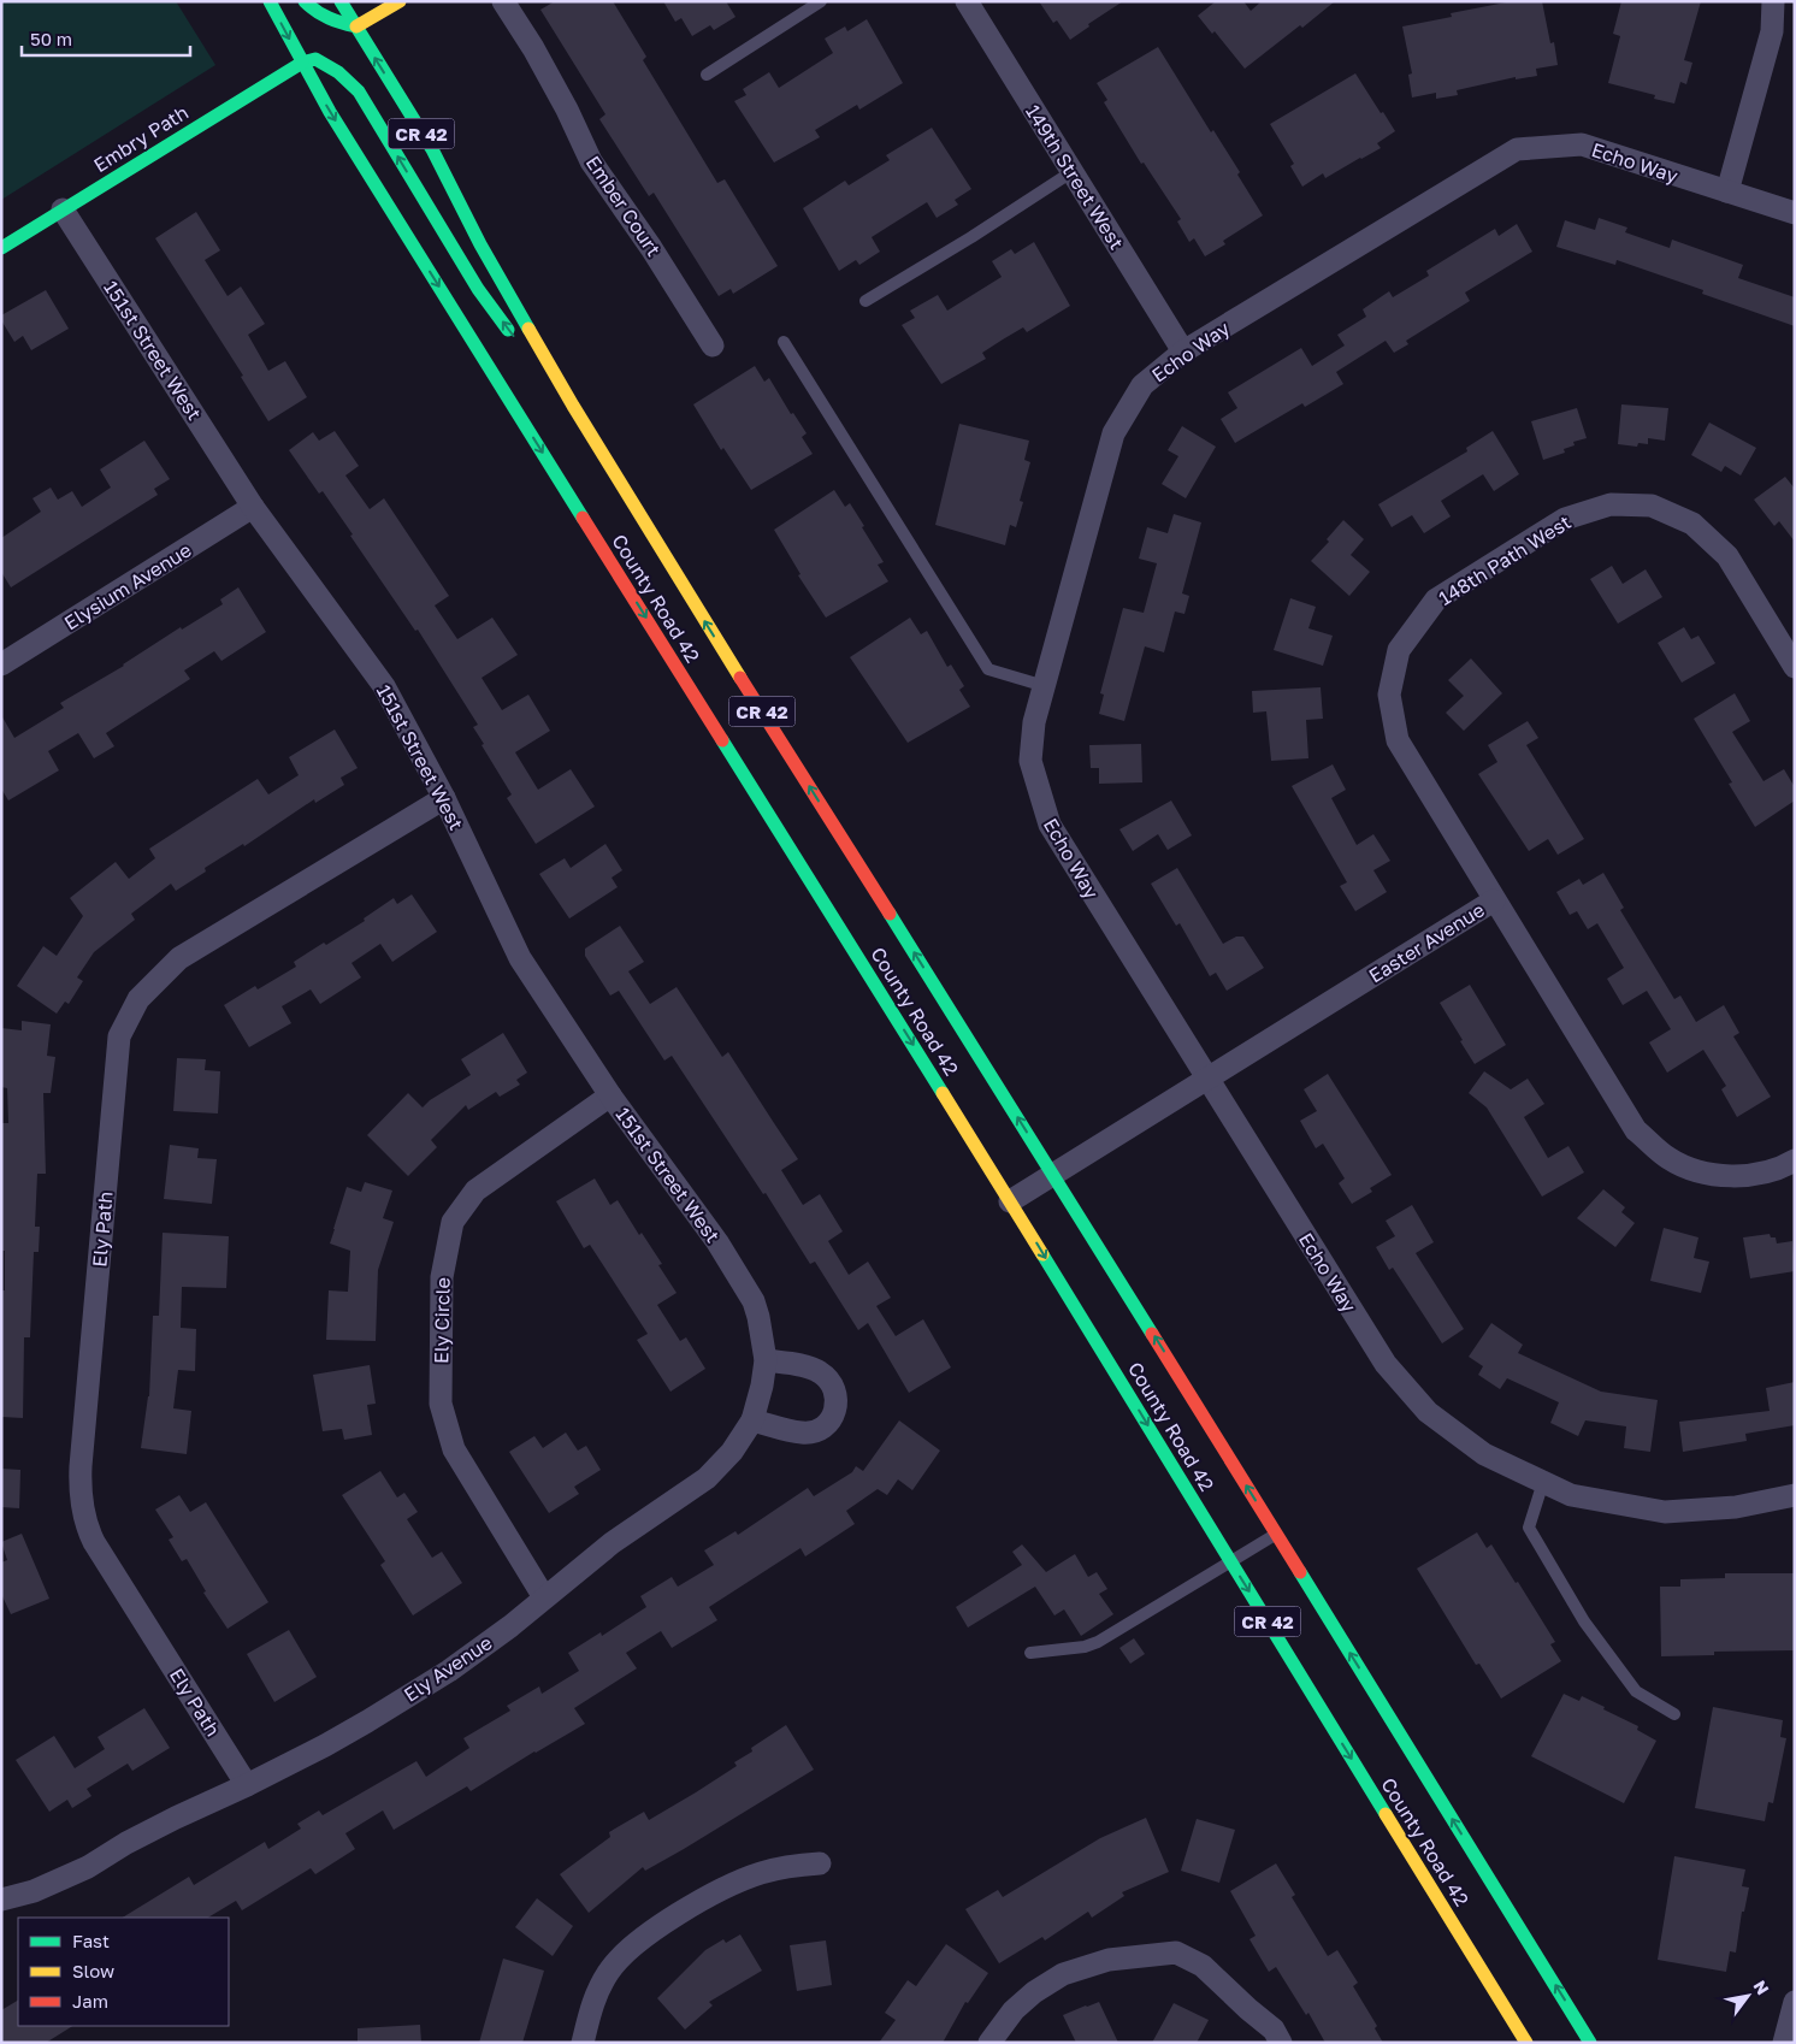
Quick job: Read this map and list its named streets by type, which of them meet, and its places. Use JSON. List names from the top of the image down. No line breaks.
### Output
{"streets":{"main road":["CR 42","Embry Path","County Road 42"],"street":["Echo Way","149th Street West","Ember Court","151st Street West","148th Path West","Elysium Avenue","Easter Avenue","Ely Path","Ely Circle","Ely Avenue"]},"crossings":[["Embry Path","151st Street West"],["Embry Path","County Road 42"],["Echo Way","149th Street West"],["Echo Way","Easter Avenue"],["151st Street West","Elysium Avenue"],["151st Street West","Ely Path"],["151st Street West","Ely Circle"],["151st Street West","Ely Avenue"],["148th Path West","Easter Avenue"],["County Road 42","Easter Avenue"],["Ely Path","Ely Avenue"],["Ely Circle","Ely Avenue"]],"legend":["Fast","Slow","Jam"],"scale_bar":"50 m","north":"top right"}
